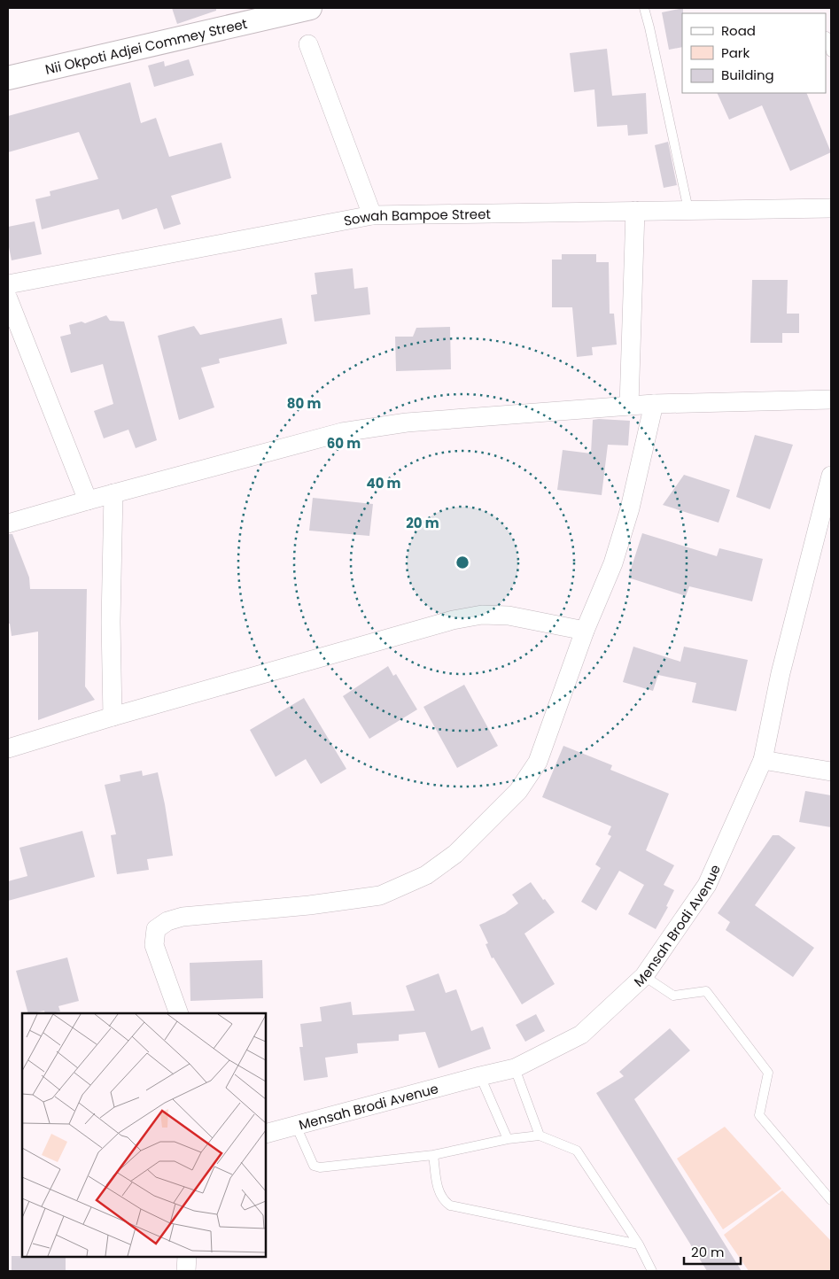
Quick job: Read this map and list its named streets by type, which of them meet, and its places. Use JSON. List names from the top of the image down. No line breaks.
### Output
{"streets":{"street":["Nii Okpoti Adjei Commey Street","Sowah Bampoe Street","Mensah Brodi Avenue"]},"legend":["Road","Park","Building"],"scale_bar":"20 m","rings":["80 m","60 m","40 m","20 m"]}
